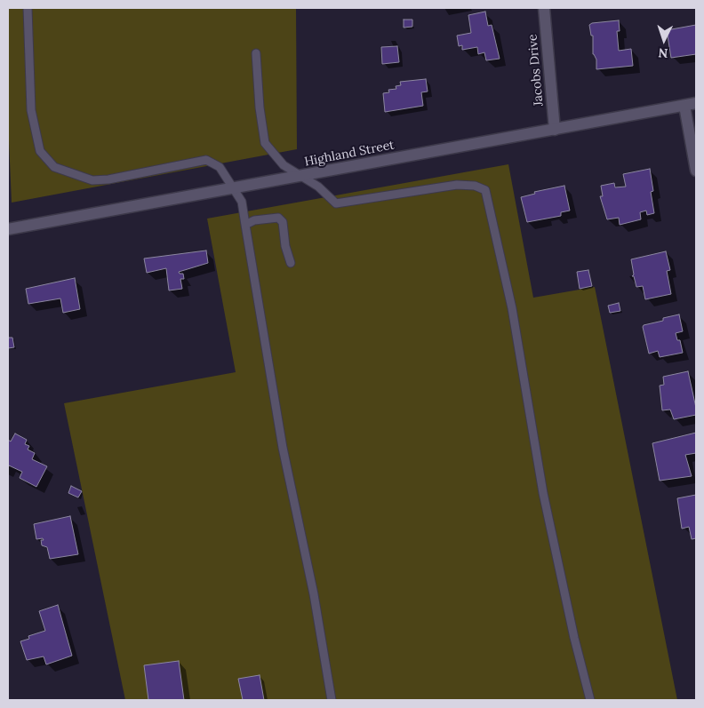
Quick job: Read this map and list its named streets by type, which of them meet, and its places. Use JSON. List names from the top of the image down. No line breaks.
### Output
{"streets":{"street":["Jacobs Drive","Highland Street"]},"crossings":[["Jacobs Drive","Highland Street"]],"north":"bottom"}
